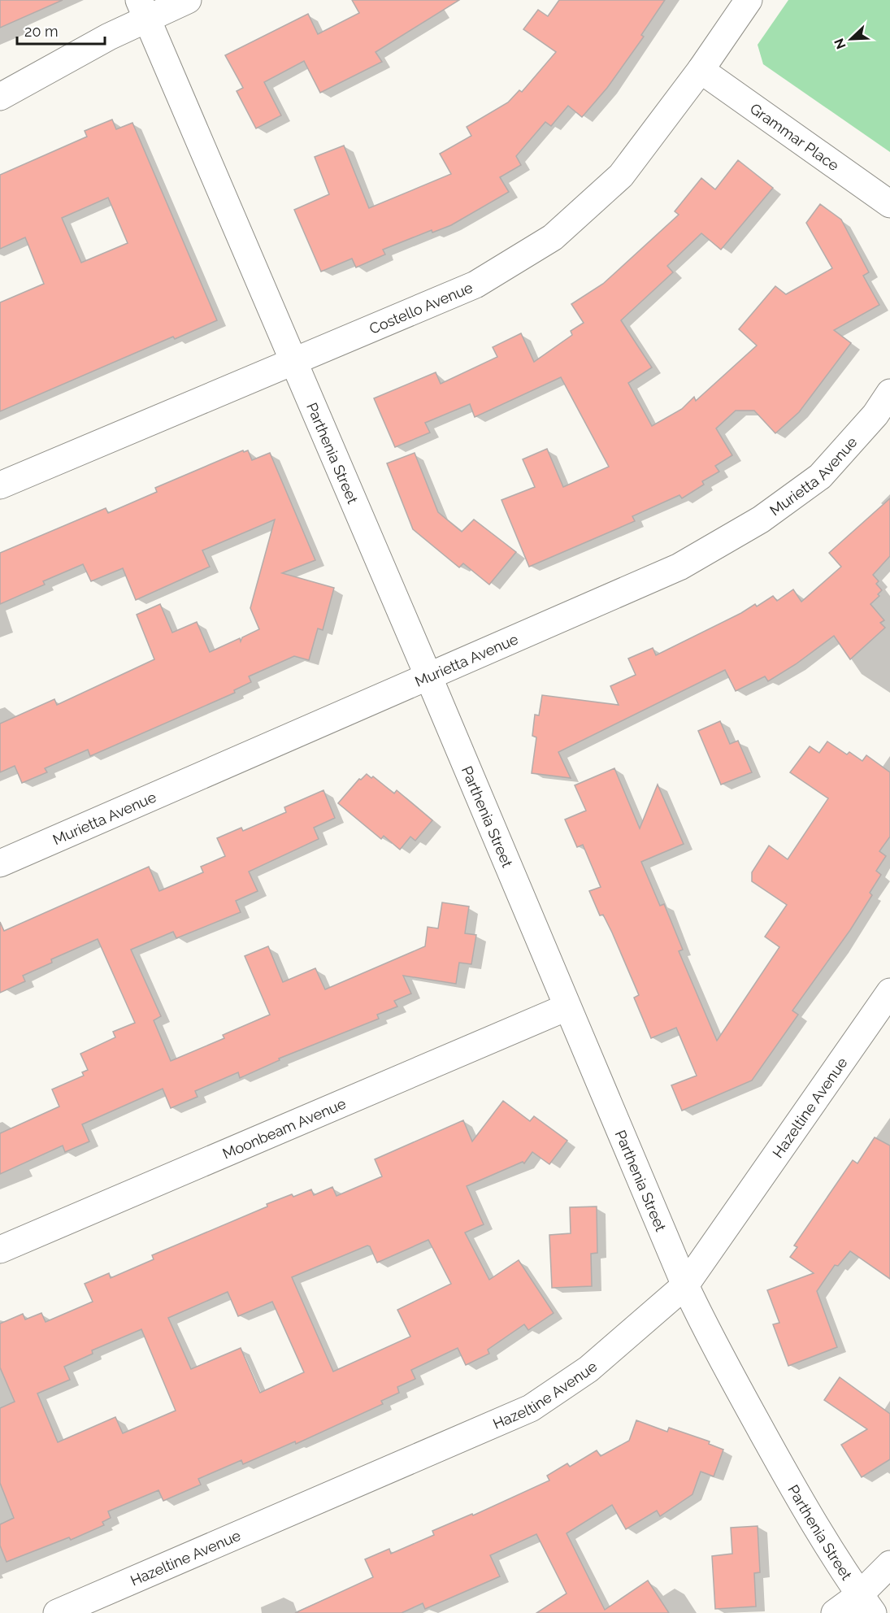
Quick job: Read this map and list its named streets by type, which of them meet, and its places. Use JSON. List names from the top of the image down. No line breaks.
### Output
{"streets":{"street":["Grammar Place","Costello Avenue","Parthenia Street","Murietta Avenue","Hazeltine Avenue","Moonbeam Avenue"]},"crossings":[["Grammar Place","Costello Avenue"],["Costello Avenue","Parthenia Street"],["Parthenia Street","Murietta Avenue"],["Parthenia Street","Hazeltine Avenue"],["Parthenia Street","Moonbeam Avenue"]],"scale_bar":"20 m","north":"bottom left"}
